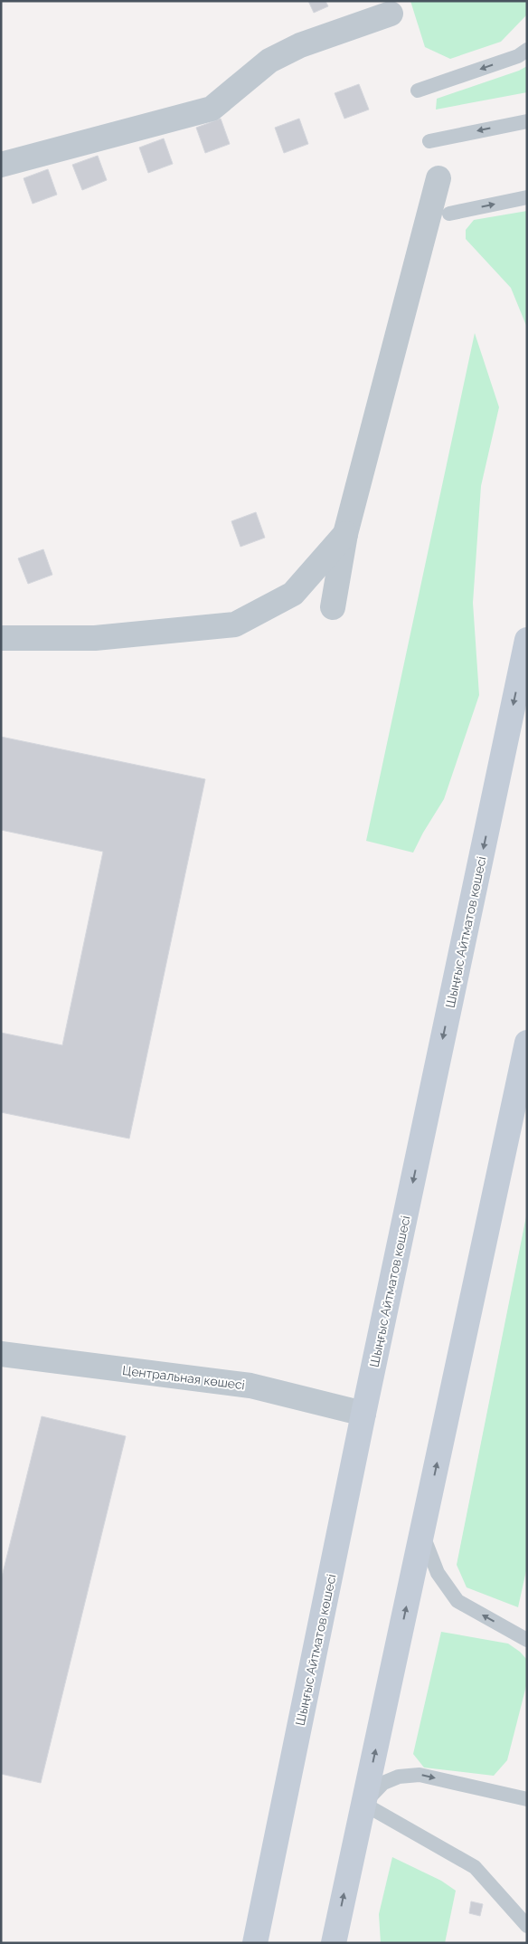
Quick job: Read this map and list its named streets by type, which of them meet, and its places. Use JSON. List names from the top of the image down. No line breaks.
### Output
{"streets":{"main road":["Шыңғыс Айтматов көшесі"],"street":["Центральная көшесі"]},"crossings":[["Шыңғыс Айтматов көшесі","Центральная көшесі"]]}
